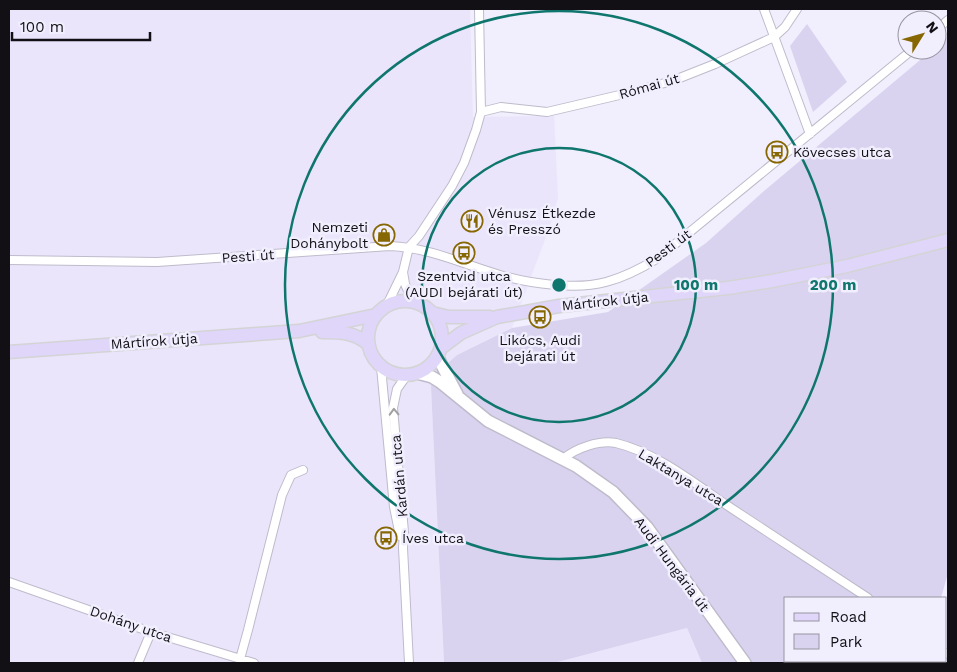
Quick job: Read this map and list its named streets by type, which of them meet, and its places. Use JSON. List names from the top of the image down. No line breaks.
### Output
{"streets":{"main road":["Mártírok útja"],"street":["Római út","Pesti út","Kardán utca","Laktanya utca","Audi Hungária út","Dohány utca"]},"crossings":[["Mártírok útja","Kardán utca"],["Laktanya utca","Audi Hungária út"]],"places":{"bus stop":["Kövecses utca","Szentvid utca (AUDI bejárati út)","Likócs, Audi bejárati út","Íves utca"],"restaurant":["Vénusz Étkezde és Presszó"],"shop":["Nemzeti Dohánybolt"]},"legend":["Road","Park"],"scale_bar":"100 m","north":"top right","rings":["100 m","200 m"]}
